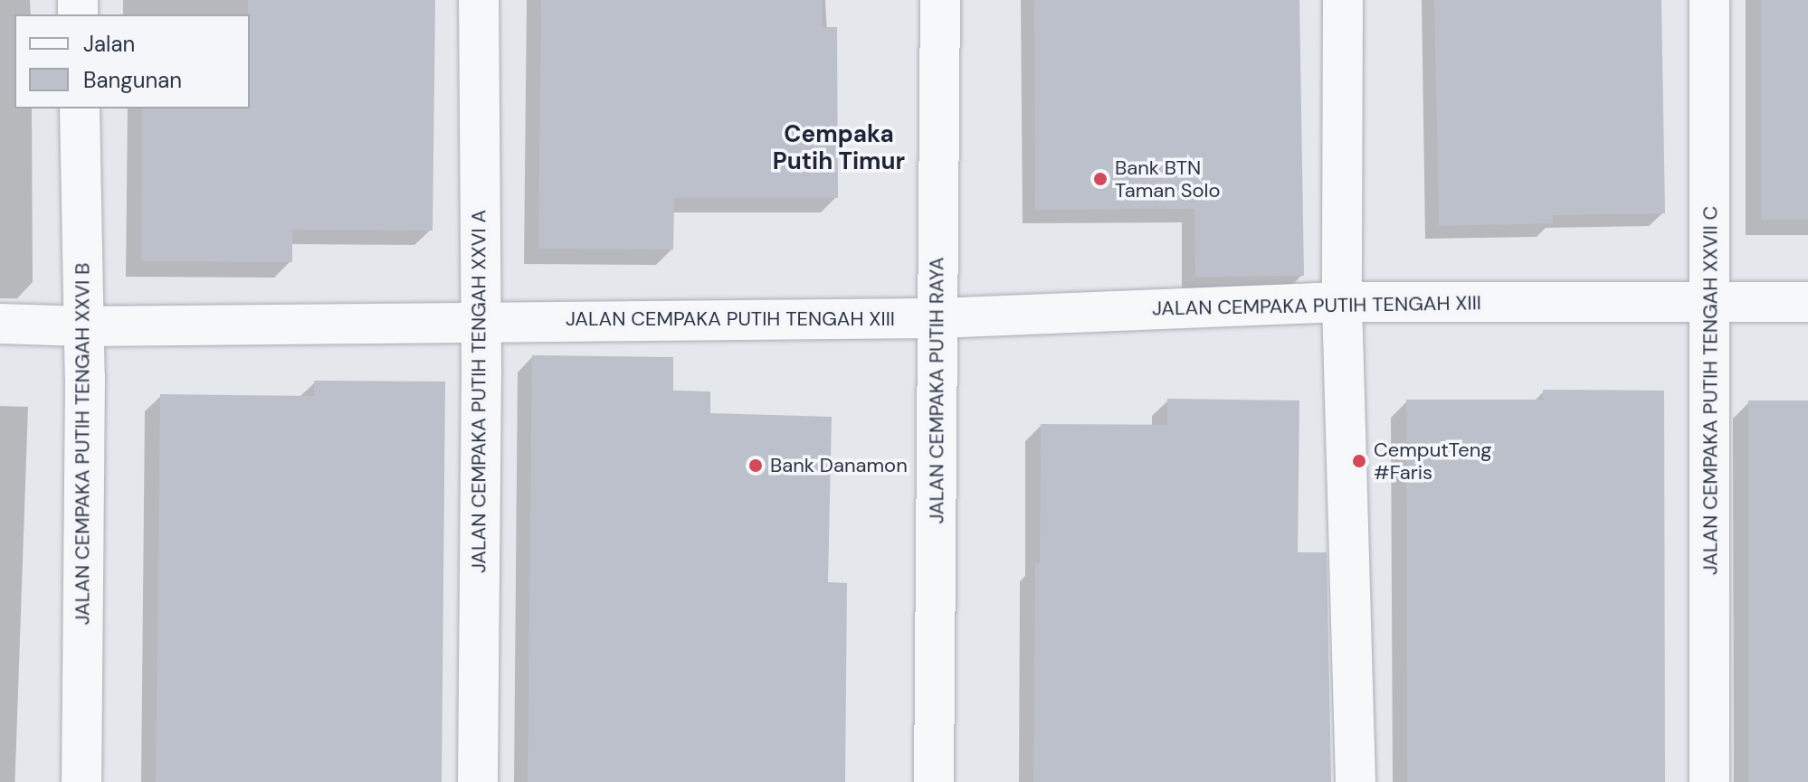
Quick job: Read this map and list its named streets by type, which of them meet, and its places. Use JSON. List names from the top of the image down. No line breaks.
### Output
{"streets":{"street":["JALAN CEMPAKA PUTIH TENGAH XIII","JALAN CEMPAKA PUTIH RAYA","JALAN CEMPAKA PUTIH TENGAH XXVII C","JALAN CEMPAKA PUTIH TENGAH XXVI A","JALAN CEMPAKA PUTIH TENGAH XXVI B"]},"crossings":[["JALAN CEMPAKA PUTIH TENGAH XIII","JALAN CEMPAKA PUTIH RAYA"],["JALAN CEMPAKA PUTIH TENGAH XIII","JALAN CEMPAKA PUTIH TENGAH XXVII C"],["JALAN CEMPAKA PUTIH TENGAH XIII","JALAN CEMPAKA PUTIH TENGAH XXVI A"],["JALAN CEMPAKA PUTIH TENGAH XIII","JALAN CEMPAKA PUTIH TENGAH XXVI B"]],"districts":["Cempaka Putih Timur"],"places":["Bank BTN Taman Solo","CemputTeng #Faris","Bank Danamon"],"legend":["Jalan","Bangunan"]}
